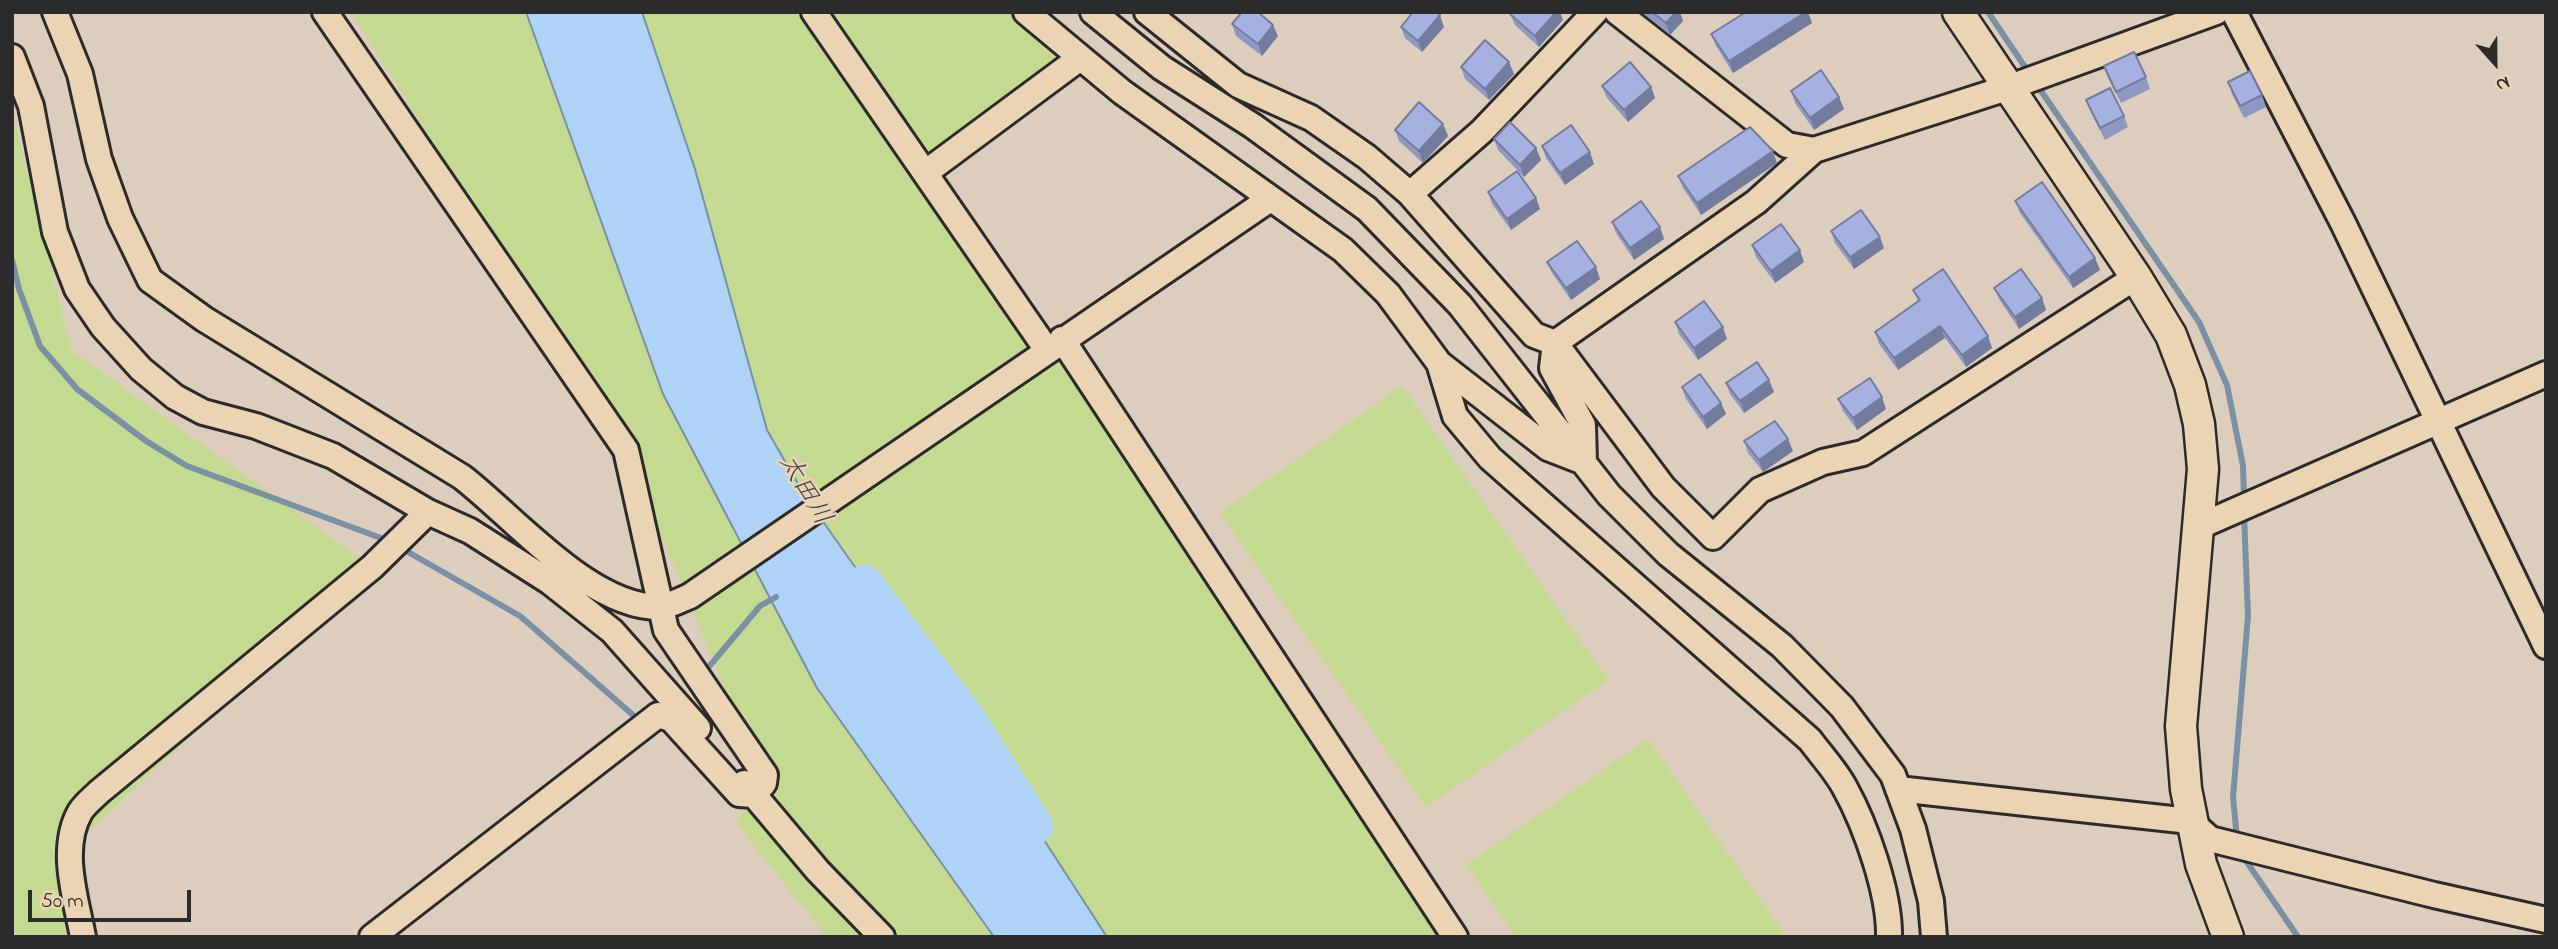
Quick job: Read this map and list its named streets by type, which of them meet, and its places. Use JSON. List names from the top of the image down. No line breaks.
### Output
{"water":["太田川"],"scale_bar":"50 m","north":"bottom"}
